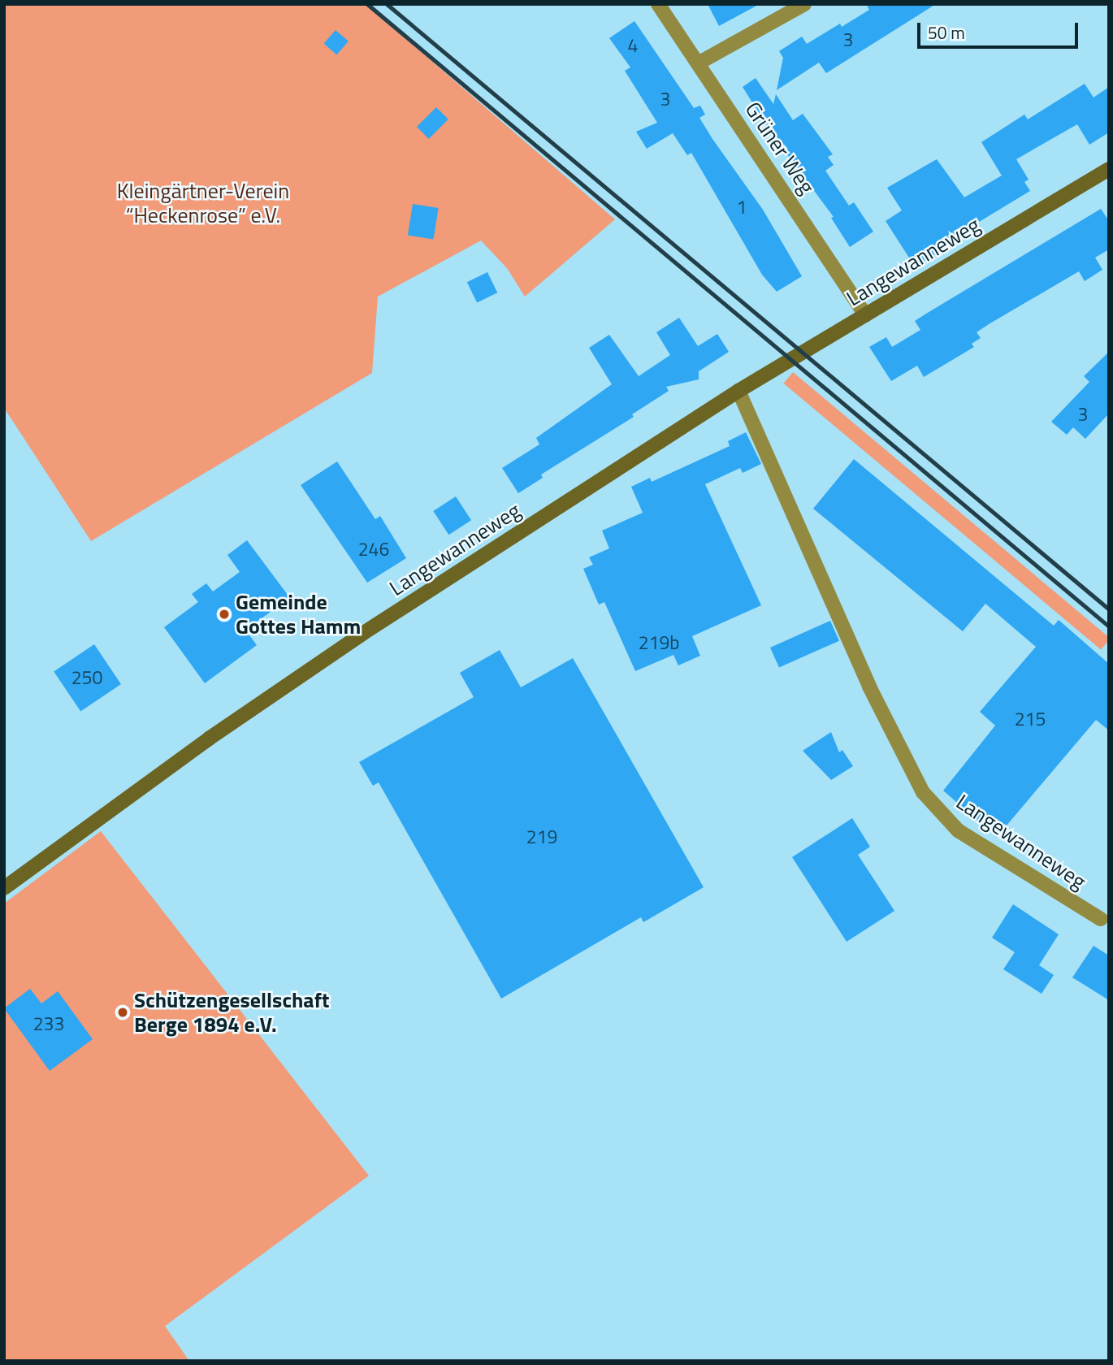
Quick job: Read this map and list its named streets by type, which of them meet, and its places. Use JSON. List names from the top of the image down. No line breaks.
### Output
{"streets":{"street":["Grüner Weg","Langewanneweg"]},"crossings":[["Grüner Weg","Langewanneweg"]],"parks":["Kleingärtner-Verein “Heckenrose” e.V."],"places":["Gemeinde Gottes Hamm","Schützengesellschaft Berge 1894 e.V."],"house_numbers":["3","4","3","1","3","246","219b","250","215","219","233"],"scale_bar":"50 m"}
